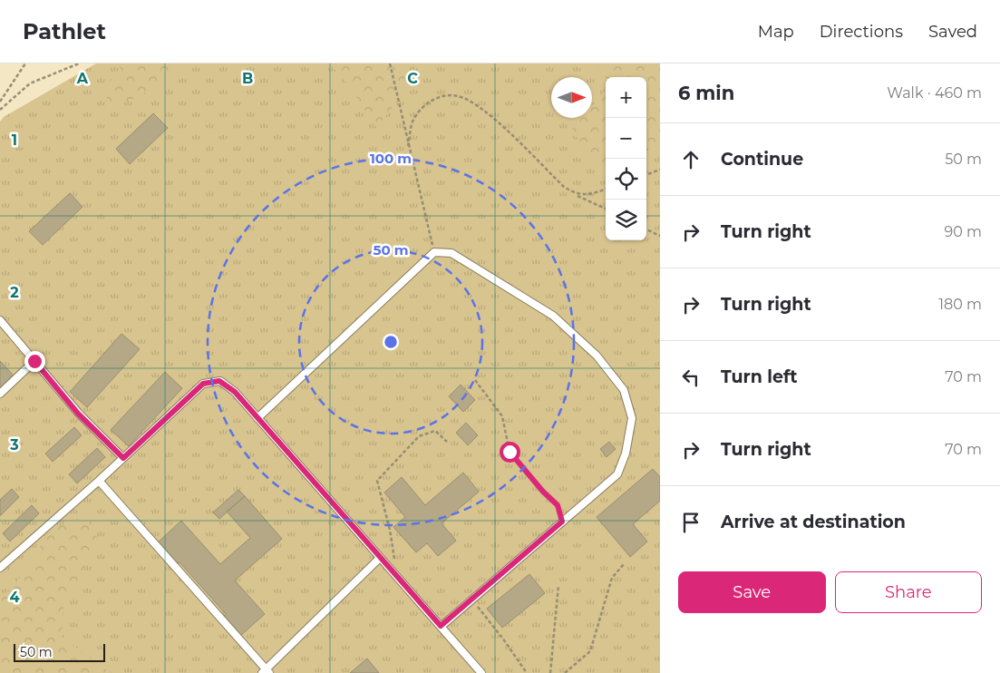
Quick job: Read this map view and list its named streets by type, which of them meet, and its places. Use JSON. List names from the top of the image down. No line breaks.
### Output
{"scale_bar":"50 m","north":"right","page":{"header":"Pathlet","nav":["Map","Directions","Saved"],"heading":["6 min","Walk · 460 m"],"map_buttons":["+","−"],"list":[["Continue","50 m"],["Turn right","90 m"],["Turn right","180 m"],["Turn left","70 m"],["Turn right","70 m"],"Arrive at destination"],"buttons":["Save","Share"],"scale":"50 m"},"grid":{"columns":["A","B","C"],"rows":["1","2","3","4"]},"rings":["100 m","50 m"]}
